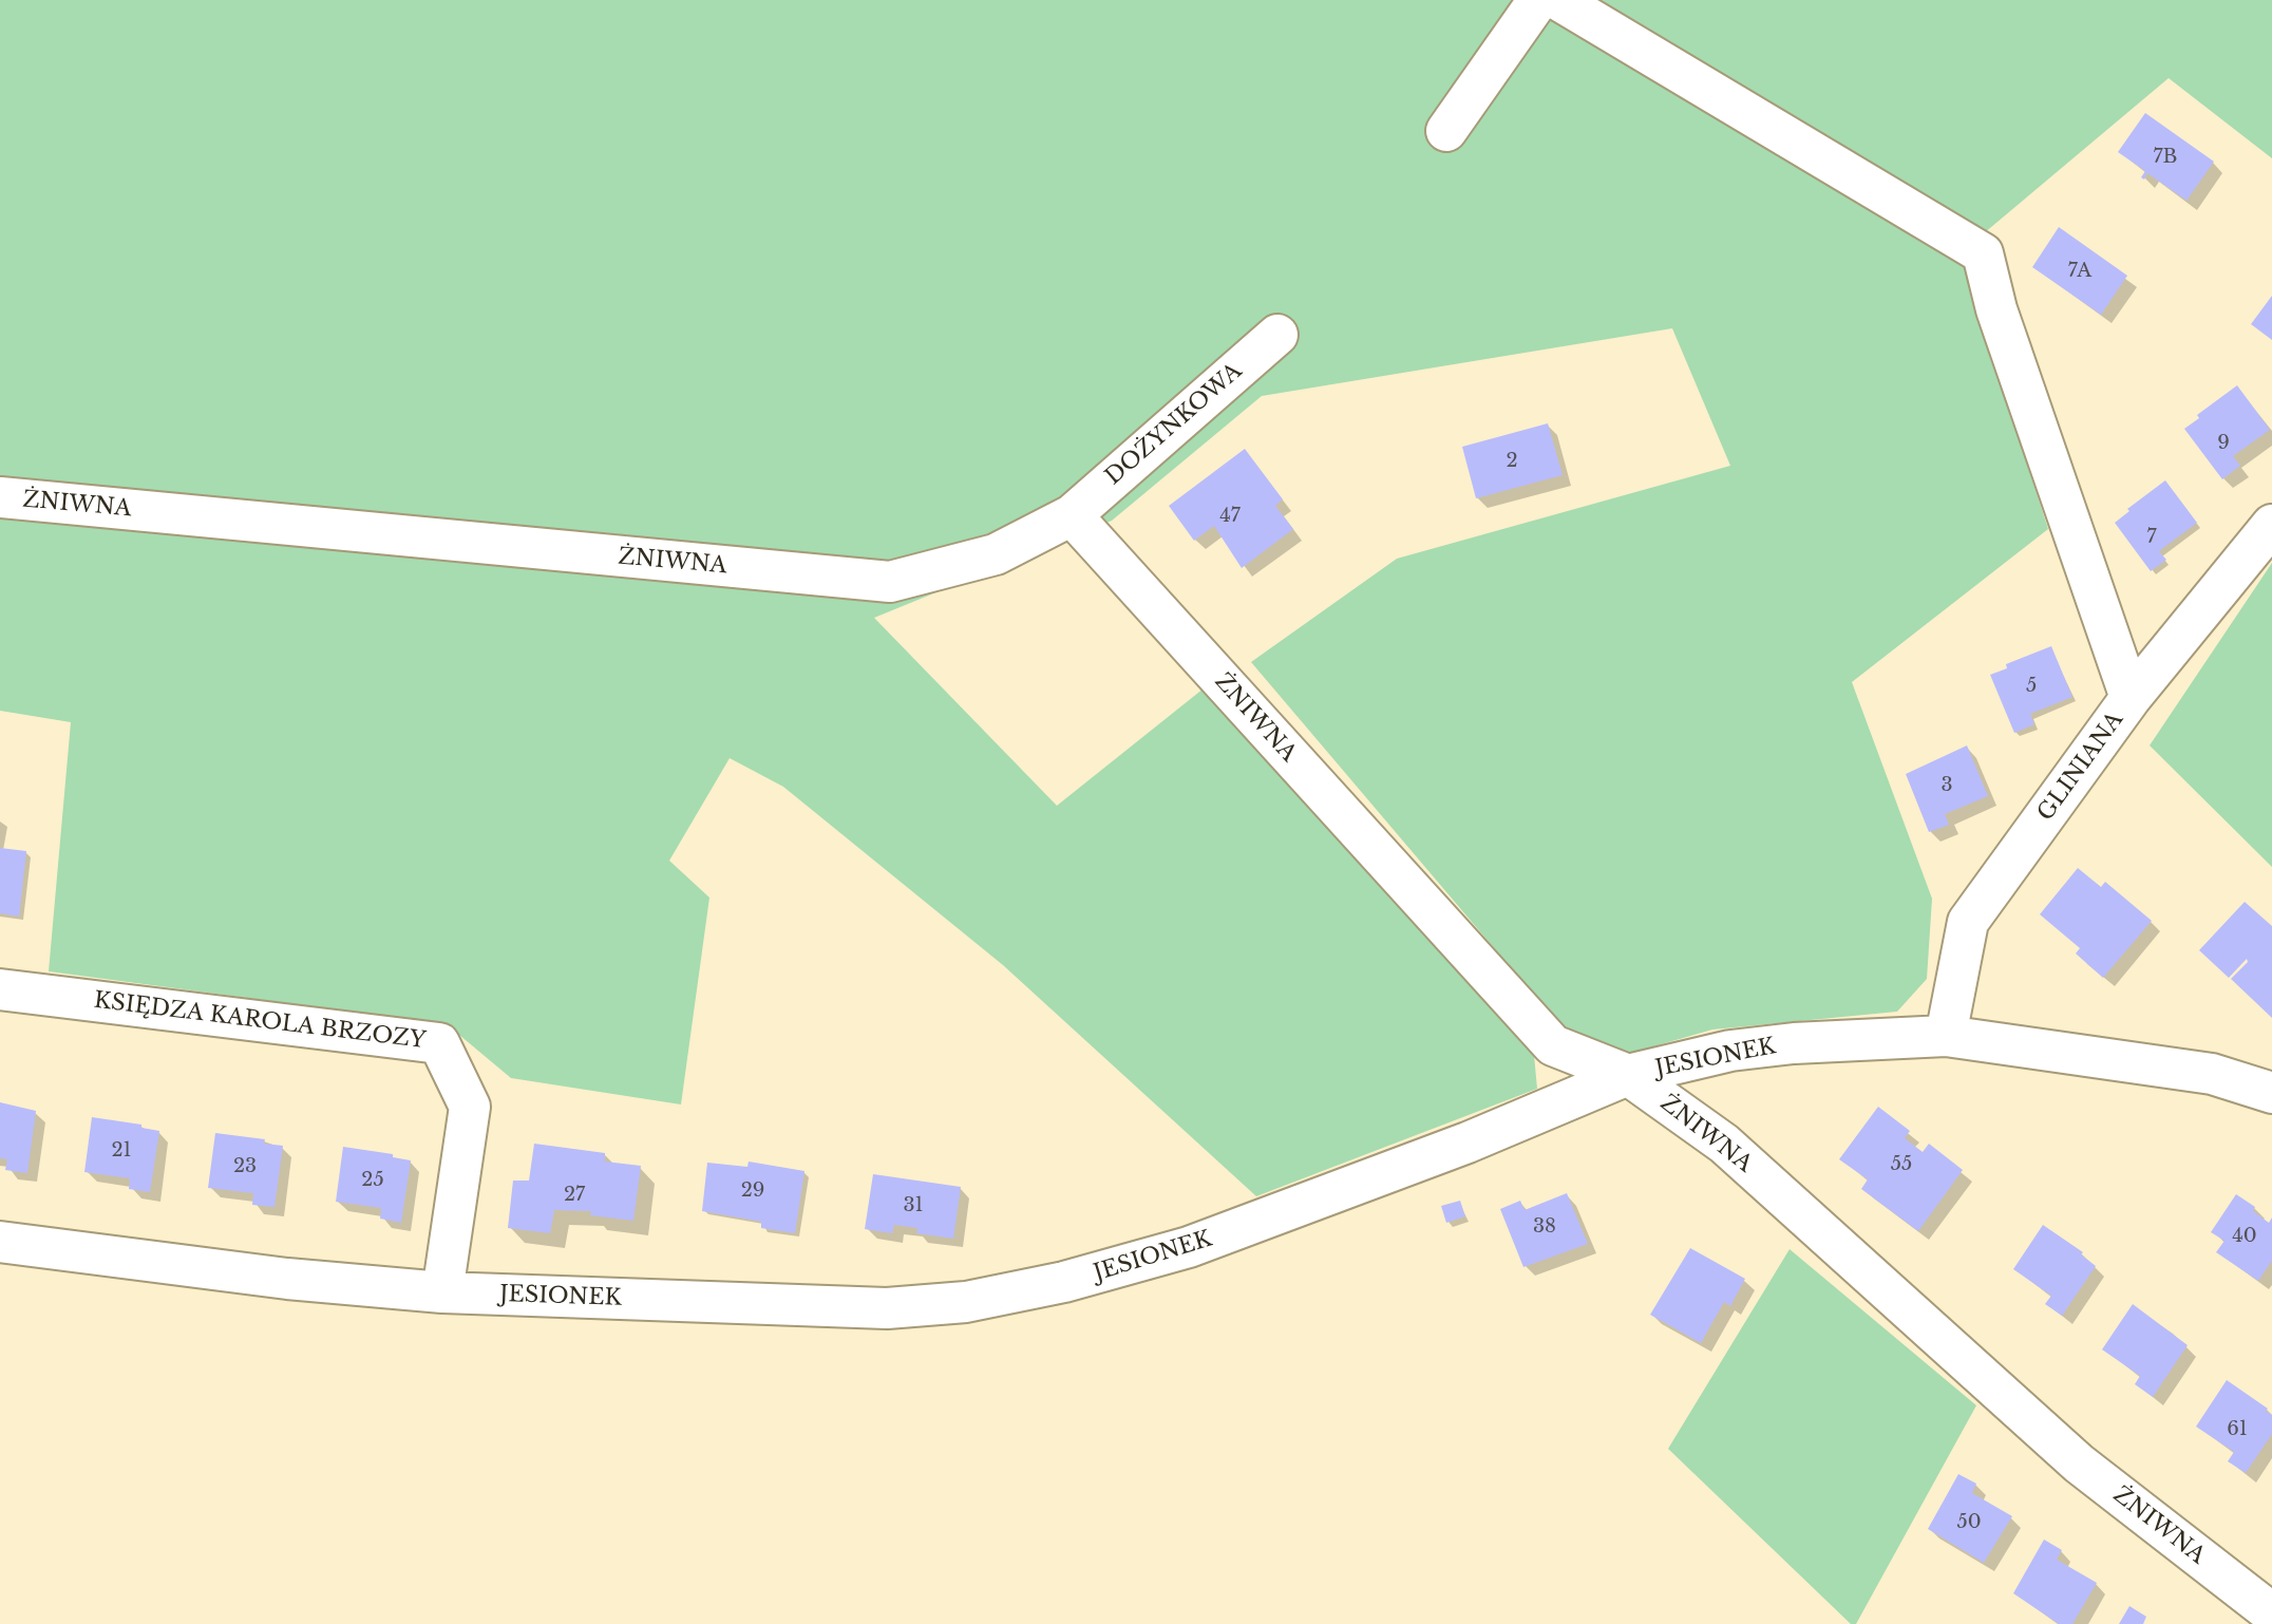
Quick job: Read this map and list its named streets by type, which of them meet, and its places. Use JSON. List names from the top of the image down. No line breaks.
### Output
{"streets":{"street":["DOŻYNKOWA","ŻNIWNA","GLINIANA","KSIĘDZA KAROLA BRZOZY","JESIONEK"]},"crossings":[["DOŻYNKOWA","ŻNIWNA"],["ŻNIWNA","JESIONEK"],["GLINIANA","JESIONEK"],["KSIĘDZA KAROLA BRZOZY","JESIONEK"]],"house_numbers":["7B","7A","9","2","47","7","5","3","21","55","23","25","29","27","31","38","40","61","50"]}
